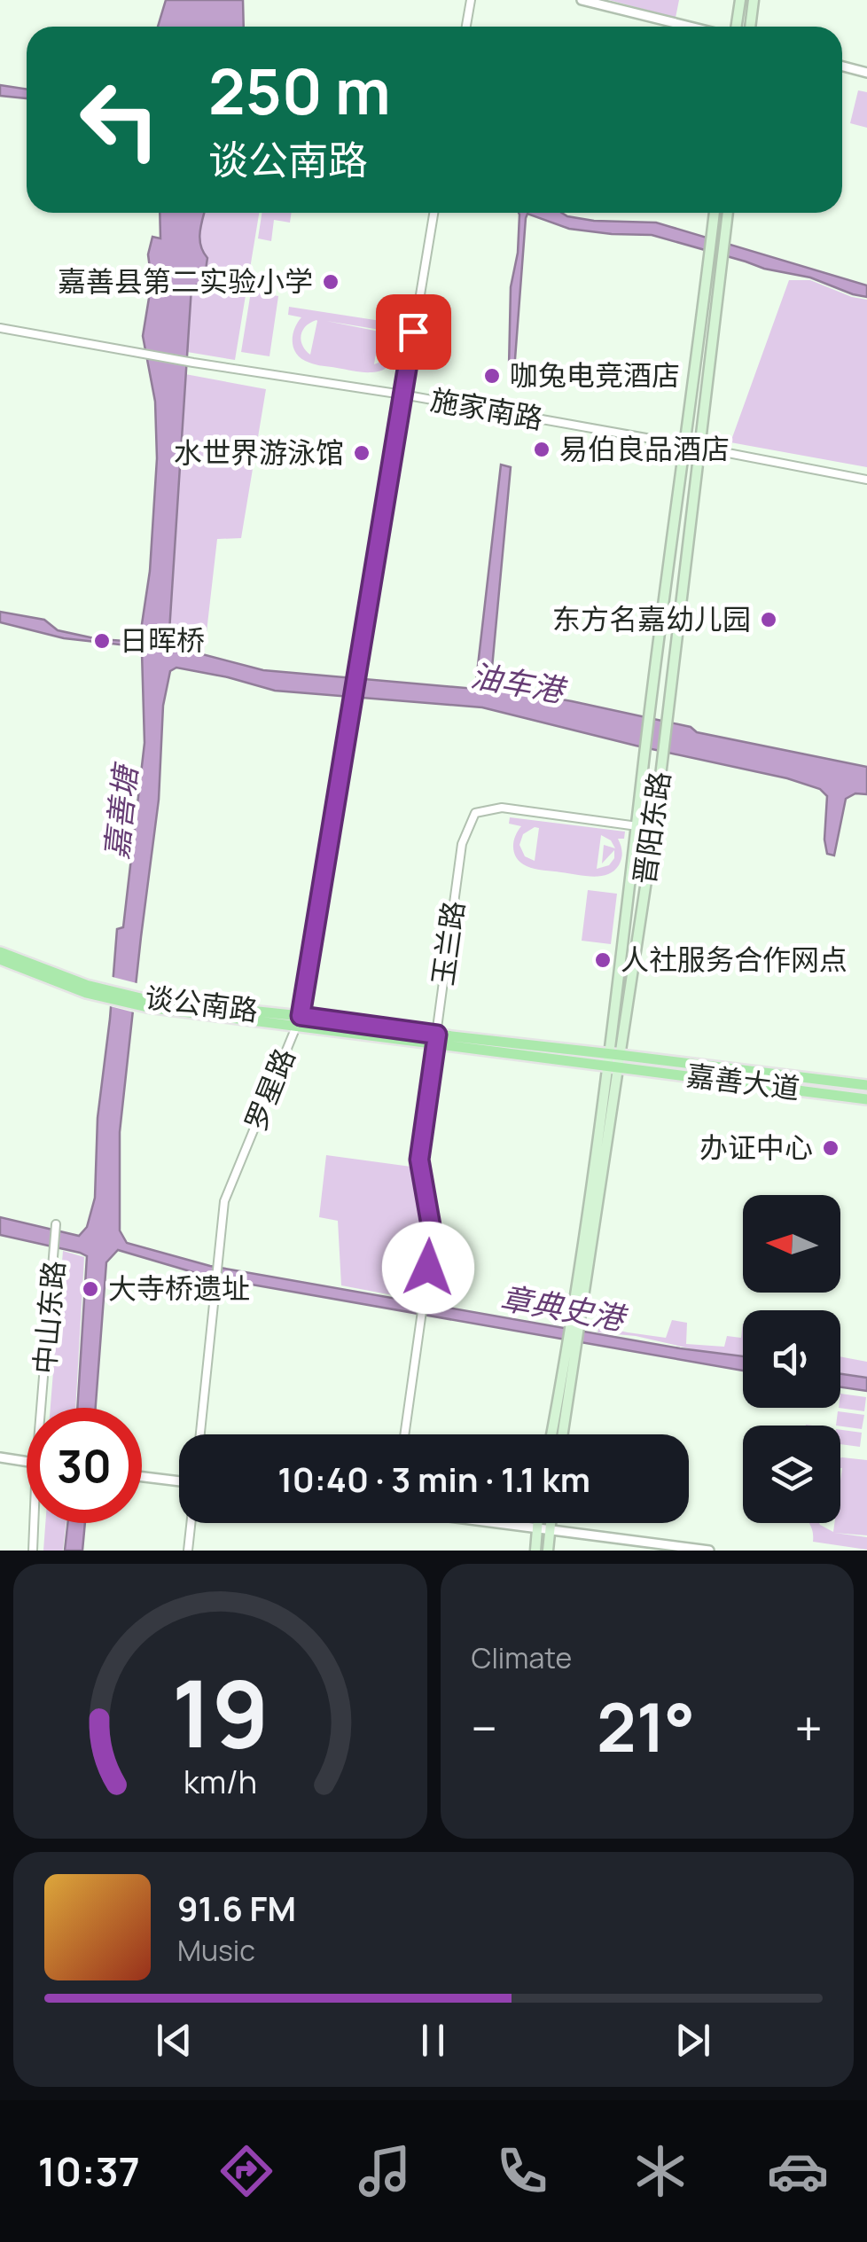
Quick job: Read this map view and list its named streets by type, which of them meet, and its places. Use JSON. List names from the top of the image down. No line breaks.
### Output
{"streets":{"main road":["晋阳东路","谈公南路","嘉善大道"],"street":["施家南路","玉兰路","罗星路","中山东路"]},"crossings":[["施家南路","晋阳东路"],["施家南路","罗星路"],["晋阳东路","玉兰路"],["晋阳东路","谈公南路"],["晋阳东路","嘉善大道"],["玉兰路","谈公南路"],["谈公南路","嘉善大道"],["谈公南路","罗星路"]],"water":["油车港","嘉善塘","章典史港"],"places":["嘉善县第二实验小学","咖兔电竞酒店","易伯良品酒店","水世界游泳馆","东方名嘉幼儿园","日晖桥","人社服务合作网点","办证中心","大寺桥遗址"],"north":"left","page":{"turn":["250 m","谈公南路"],"limit":"30","trip":"10:40 · 3 min · 1.1 km","tile":"Climate","heat":["−","21°","+"],"song":["91.6 FM","Music"],"tabs":"10:37","gauge":["19","km/h"]}}
